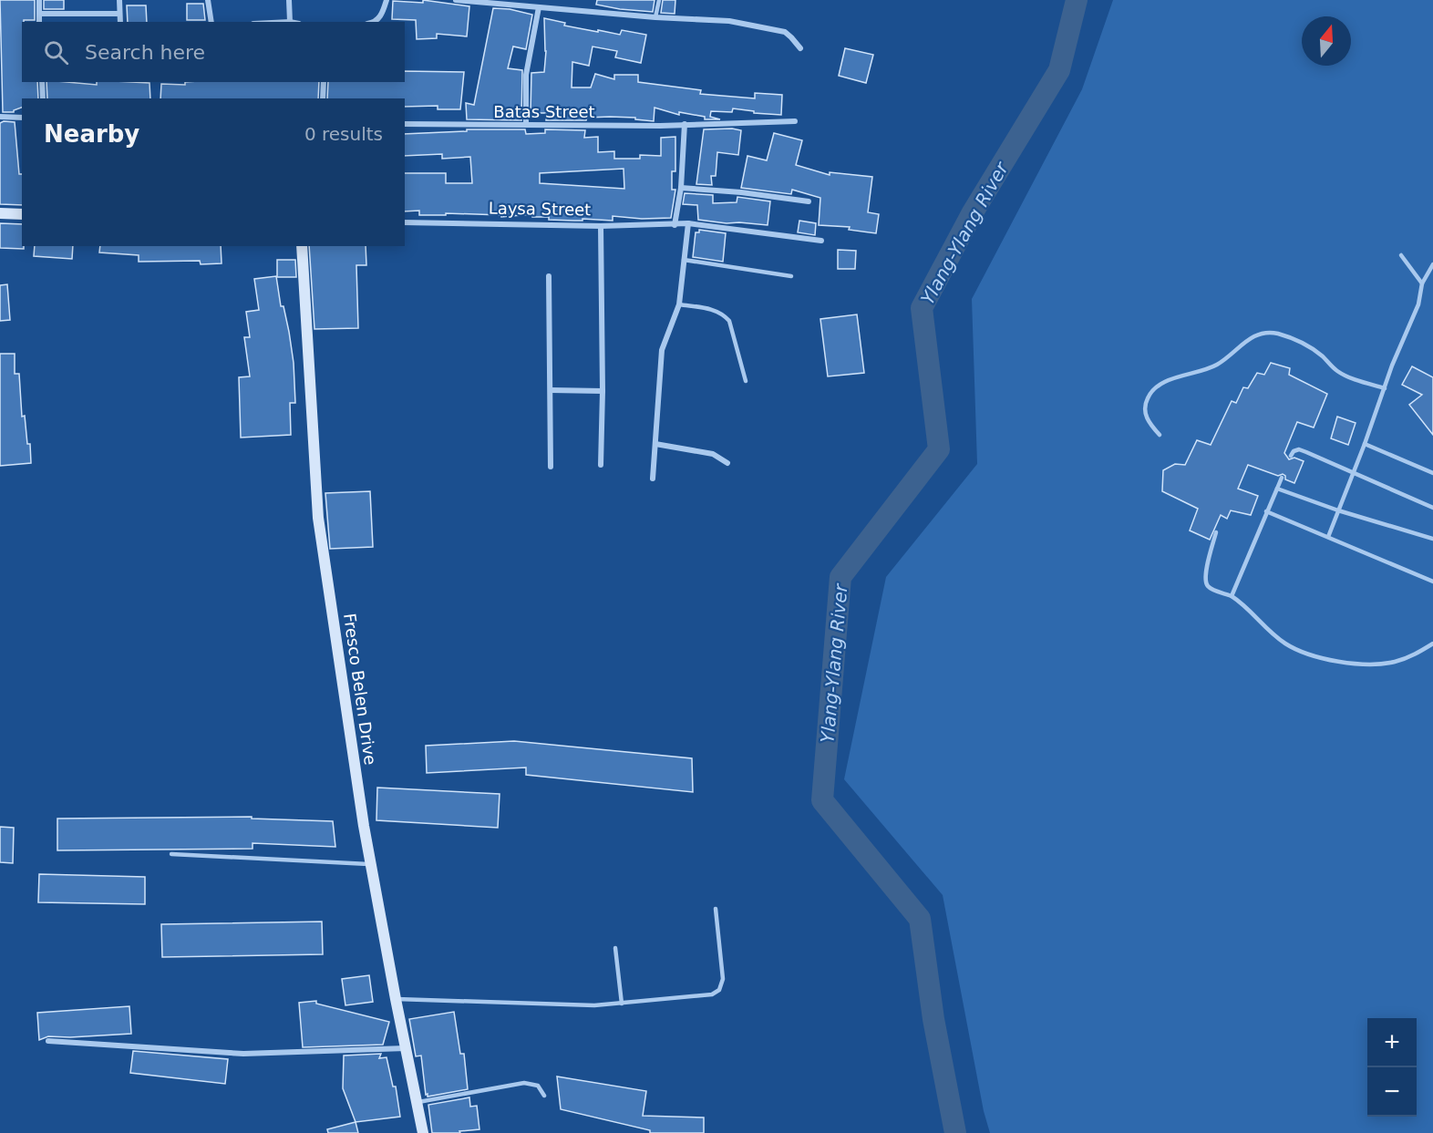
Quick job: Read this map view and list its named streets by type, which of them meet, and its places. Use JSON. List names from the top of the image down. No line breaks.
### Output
{"streets":{"street":["Batas Street","Laysa Street","Fresco Belen Drive"]},"water":["Ylang-Ylang River"],"north":"top","page":{"search":"Search here","heading":["Nearby","0 results"],"map_buttons":["+","−"]}}
